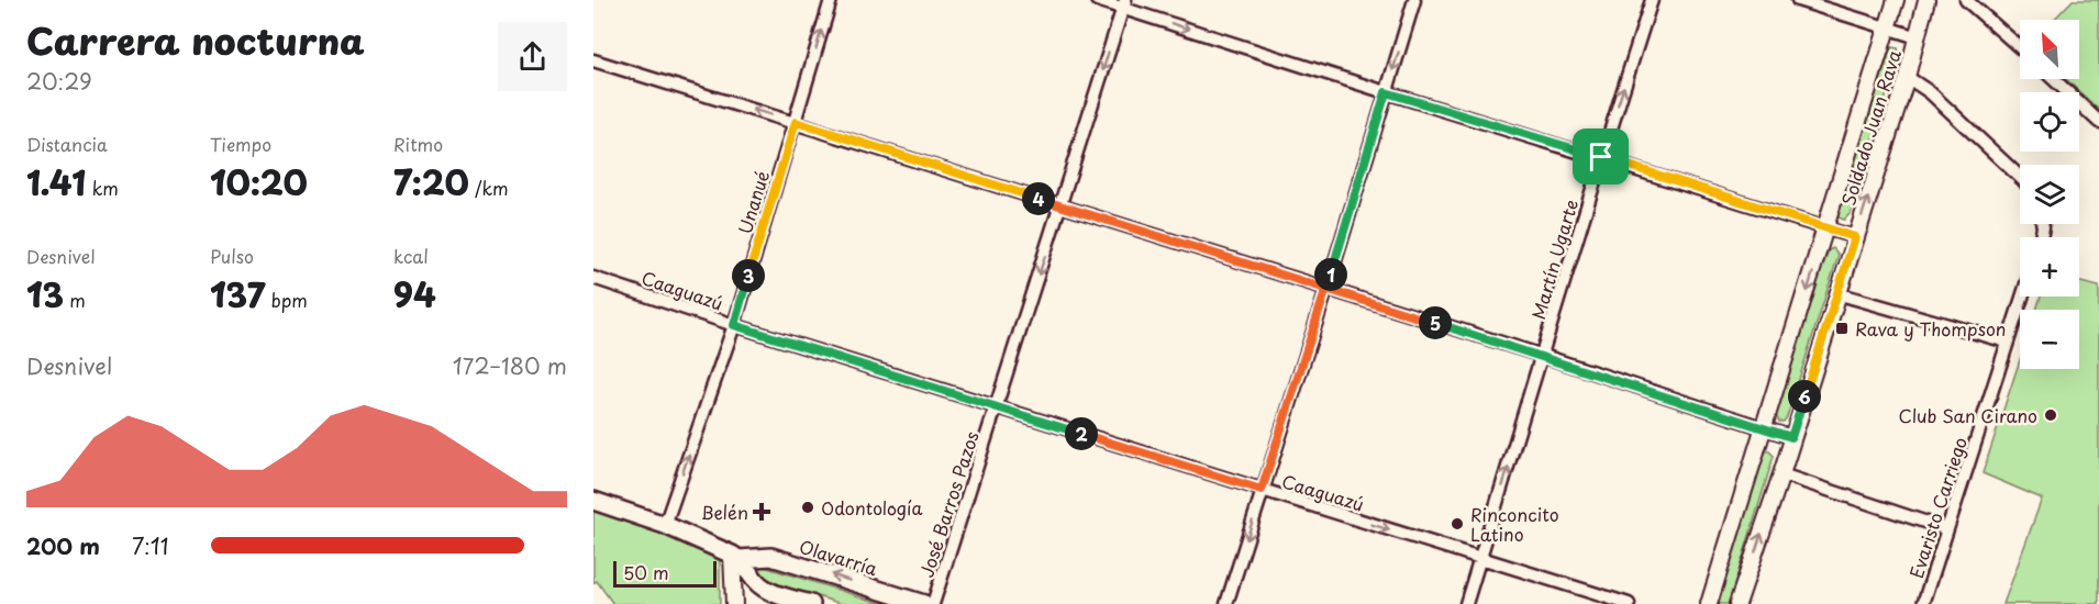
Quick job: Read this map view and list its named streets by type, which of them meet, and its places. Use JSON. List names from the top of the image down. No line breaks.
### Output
{"streets":{"main road":["Olavarría"],"street":["Soldado Juan Rava","Unanué","Martín Ugarte","Caaguazú","José Barros Pazos","Evaristo Carriego"]},"crossings":[["Unanué","Caaguazú"],["Unanué","Olavarría"],["Martín Ugarte","Caaguazú"],["Caaguazú","José Barros Pazos"]],"one_way":["Unanué","Martín Ugarte","José Barros Pazos"],"places":{"transit":["Rava y Thompson"],"other":["Club San Cirano","Odontología","Rinconcito Latino"],"health":["Belén"]},"scale_bar":"50 m","north":"top left","page":{"heading":["Carrera nocturna","20:29"],"map_buttons":["+","−"],"stats":[["Distancia","1.41 km"],["Tiempo","10:20"],["Ritmo","7:20 /km"],["Desnivel","13 m"],["Pulso","137 bpm"],["kcal","94"]],"pins":["4","1","3","5","6","2"],"chart":["Desnivel","172–180 m"],"list":[{"name":"200 m","note":"7:11"}],"scale":"50 m"}}
